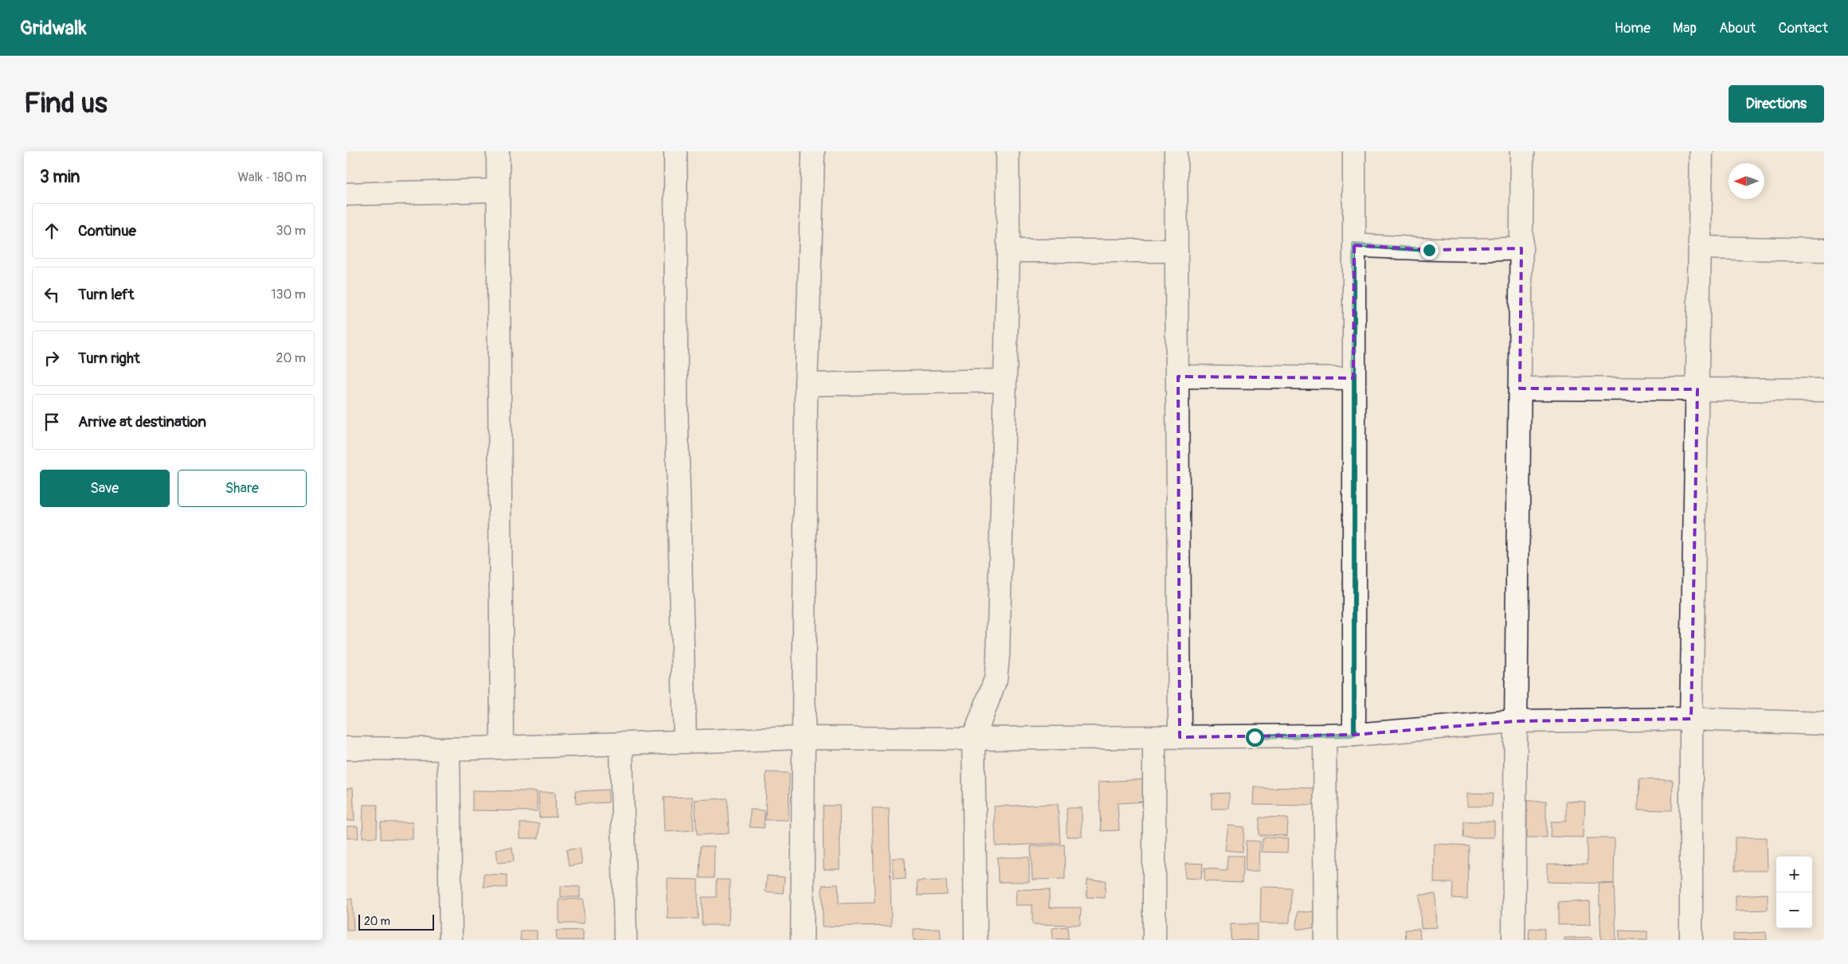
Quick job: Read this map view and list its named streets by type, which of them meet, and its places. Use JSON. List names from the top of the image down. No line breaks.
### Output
{"scale_bar":"20 m","north":"left","page":{"header":"Gridwalk","nav":["Home","Map","About","Contact"],"buttons":["Directions",["Save","Share"]],"title":"Find us","heading":["3 min","Walk · 180 m"],"list":[["Continue","30 m"],["Turn left","130 m"],["Turn right","20 m"],"Arrive at destination"],"map_buttons":["+","−"],"scale":"20 m"}}
